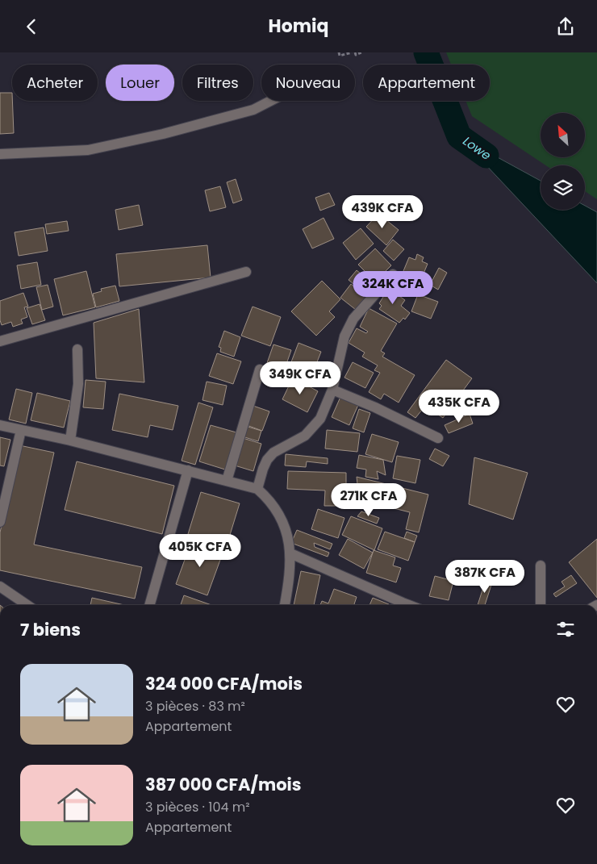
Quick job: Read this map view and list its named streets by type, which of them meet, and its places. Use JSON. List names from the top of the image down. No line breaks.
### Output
{"water":["Lowe"],"north":"top left","page":{"header":"Homiq","chip":["Acheter","Louer","Filtres","Nouveau","Appartement"],"price":["439K CFA","324K CFA","349K CFA","435K CFA","271K CFA","405K CFA","387K CFA"],"heading":"7 biens","list":[{"name":"324 000 CFA/mois","note":"3 pièces · 83 m² · Appartement"},{"name":"387 000 CFA/mois","note":"3 pièces · 104 m² · Appartement"}]}}
